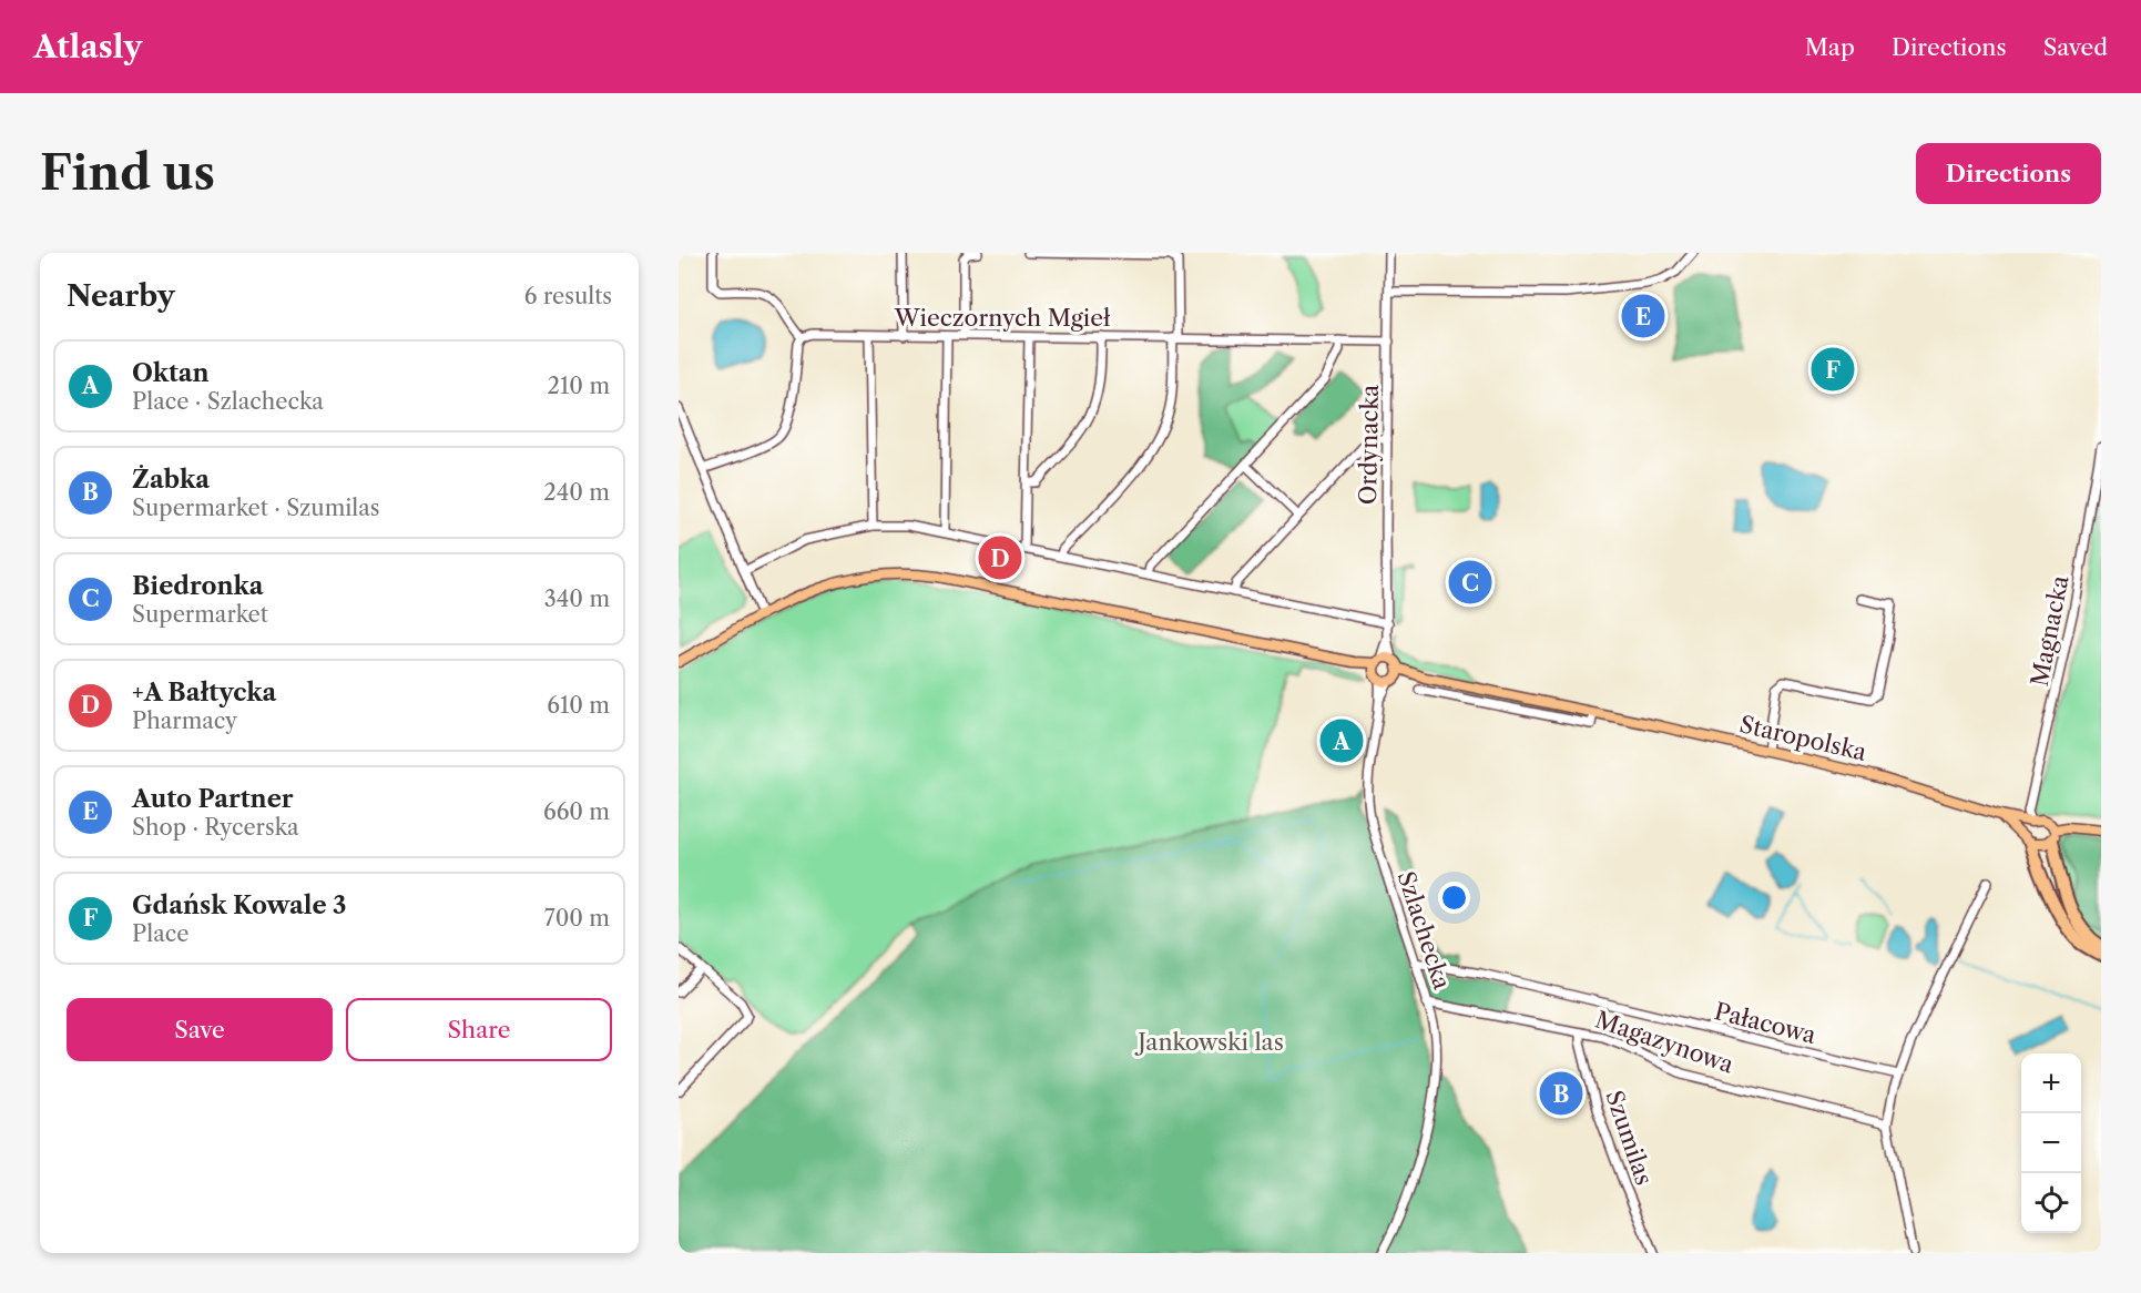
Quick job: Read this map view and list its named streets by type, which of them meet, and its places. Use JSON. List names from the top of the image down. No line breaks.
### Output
{"streets":{"main road":["Staropolska"],"street":["Wieczornych Mgieł","Ordynacka","Magnacka","Szlachecka","Pałacowa","Magazynowa","Szumilas"]},"crossings":[["Wieczornych Mgieł","Ordynacka"],["Ordynacka","Staropolska"],["Ordynacka","Szlachecka"],["Magnacka","Staropolska"],["Staropolska","Szlachecka"],["Szlachecka","Pałacowa"],["Szlachecka","Magazynowa"],["Magazynowa","Szumilas"]],"parks":["Jankowski las"],"page":{"header":"Atlasly","nav":["Map","Directions","Saved"],"buttons":["Directions",["Save","Share"]],"title":"Find us","heading":["Nearby","6 results"],"pins":["E","F","D","C","A","B"],"list":[{"mark":"A","name":"Oktan","note":"Place · Szlachecka","value":"210 m"},{"mark":"B","name":"Żabka","note":"Supermarket · Szumilas","value":"240 m"},{"mark":"C","name":"Biedronka","note":"Supermarket","value":"340 m"},{"mark":"D","name":"+A Bałtycka","note":"Pharmacy","value":"610 m"},{"mark":"E","name":"Auto Partner","note":"Shop · Rycerska","value":"660 m"},{"mark":"F","name":"Gdańsk Kowale 3","note":"Place","value":"700 m"}],"map_buttons":["+","−"]}}
